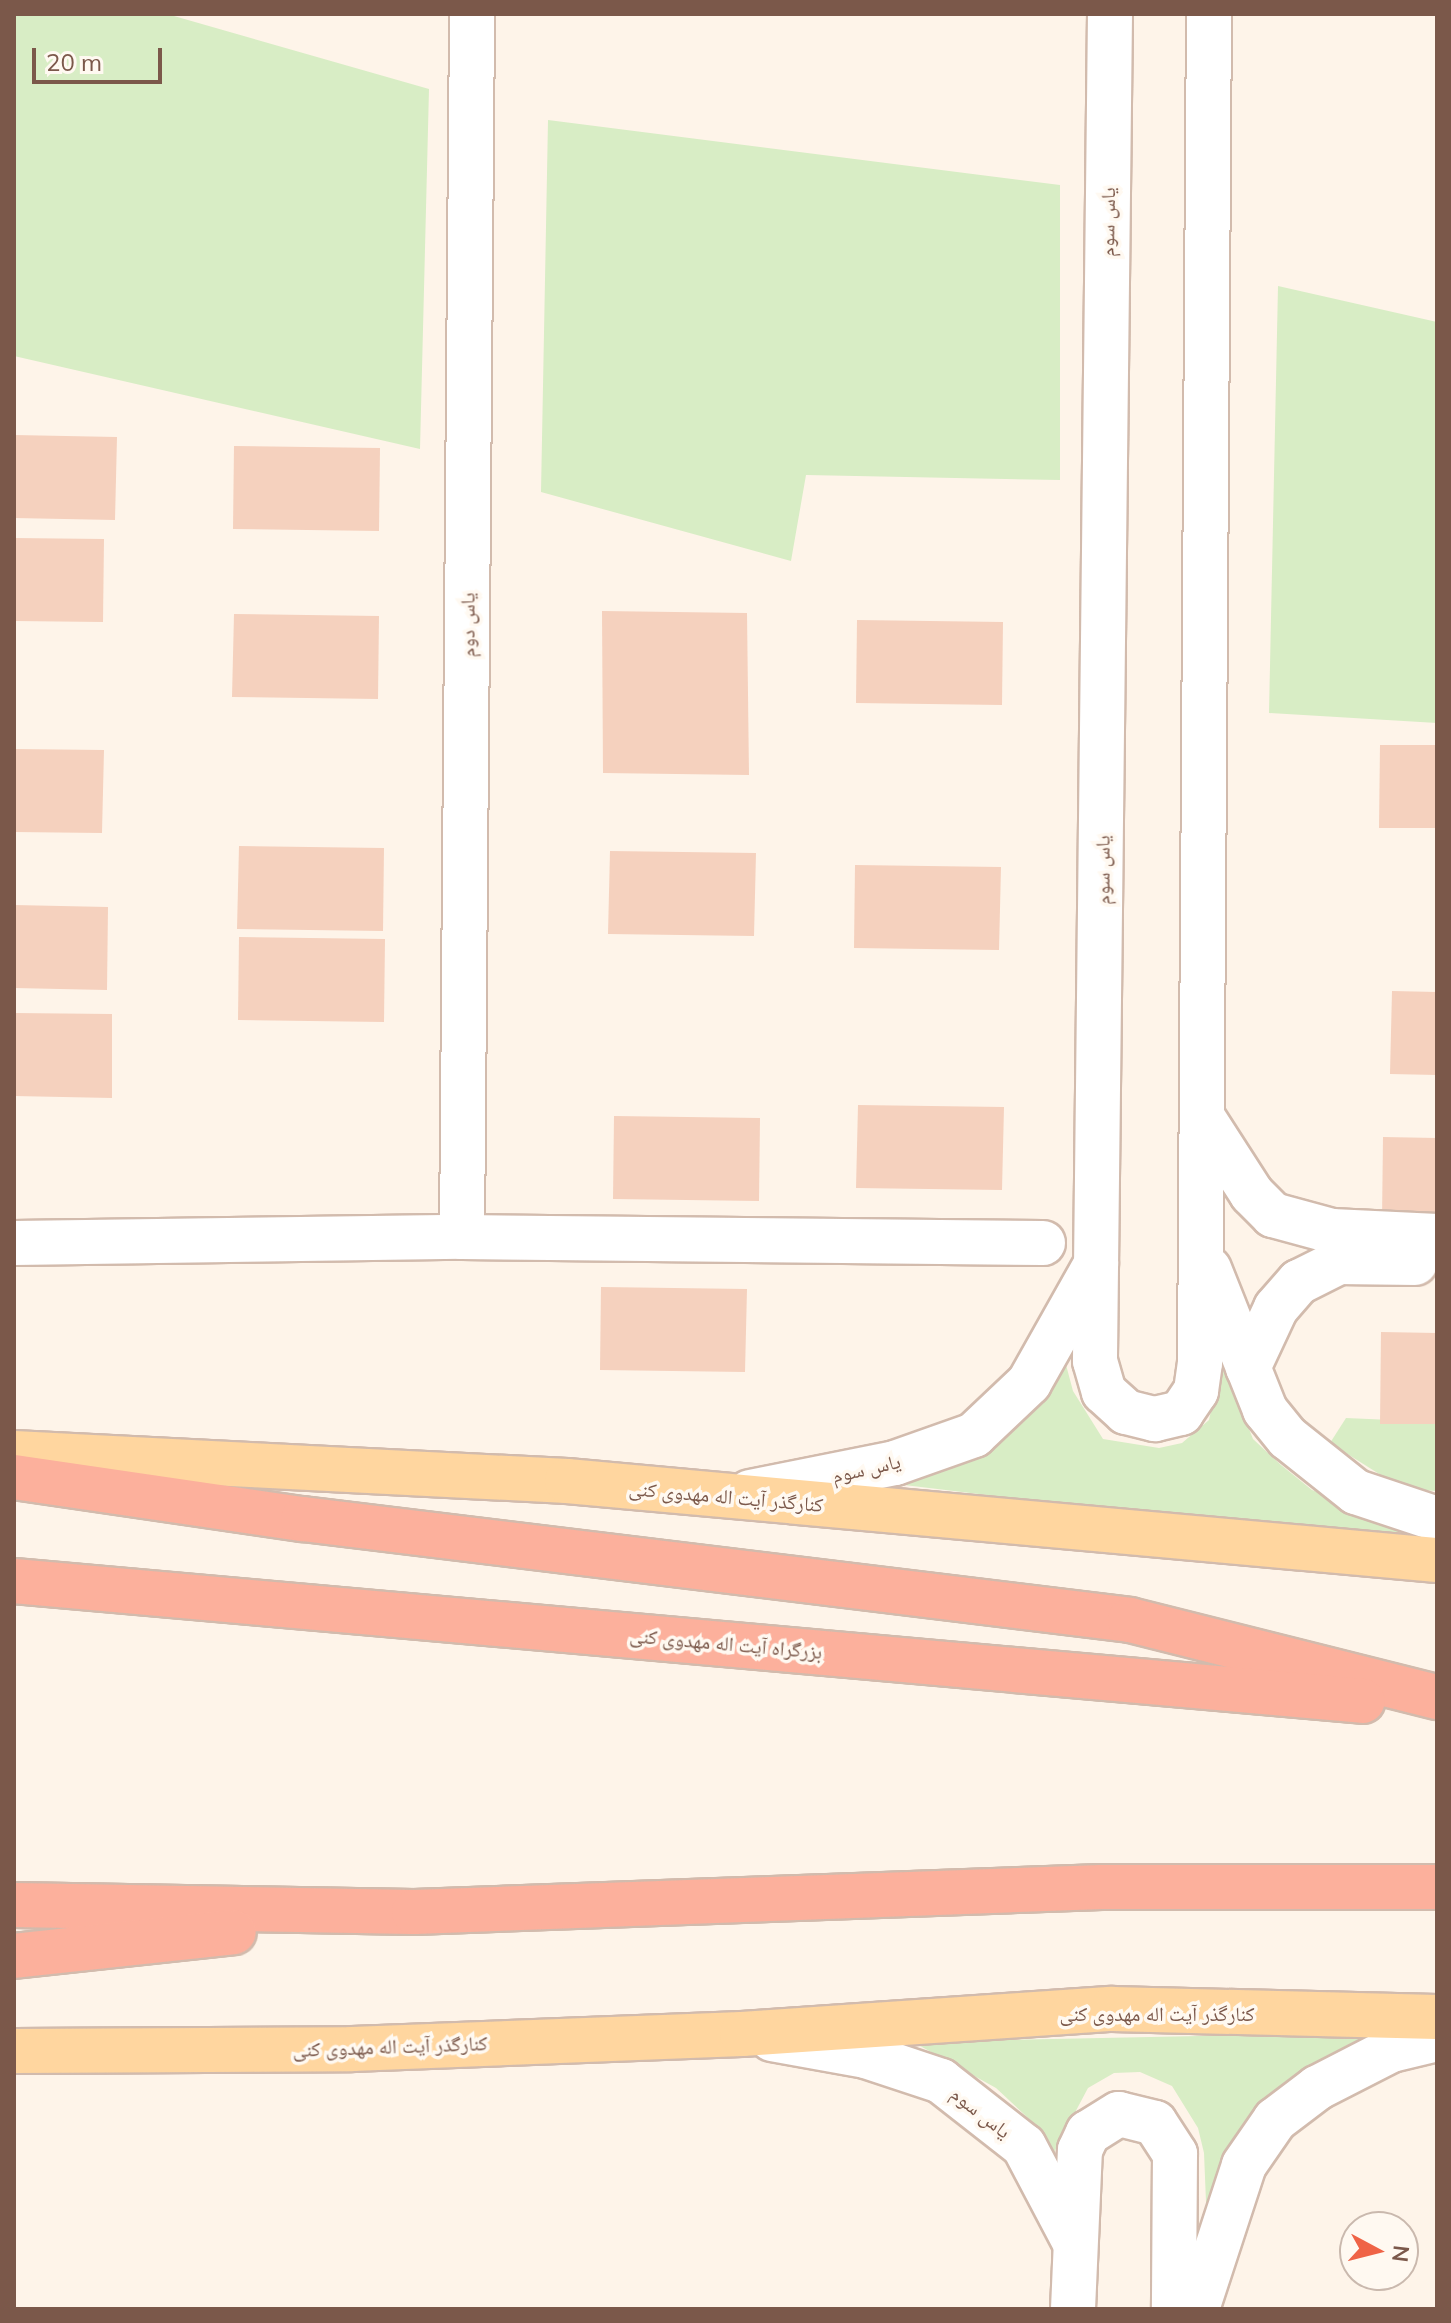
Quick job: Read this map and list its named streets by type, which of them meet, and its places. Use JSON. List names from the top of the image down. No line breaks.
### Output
{"streets":{"highway":["بزرگراه آیت اله مهدوی کنی"],"main road":["کنارگذر آیت اله مهدوی کنی"],"street":["یاس سوم","یاس دوم"]},"crossings":[["یاس سوم","کنارگذر آیت اله مهدوی کنی"]],"scale_bar":"20 m","north":"right"}
